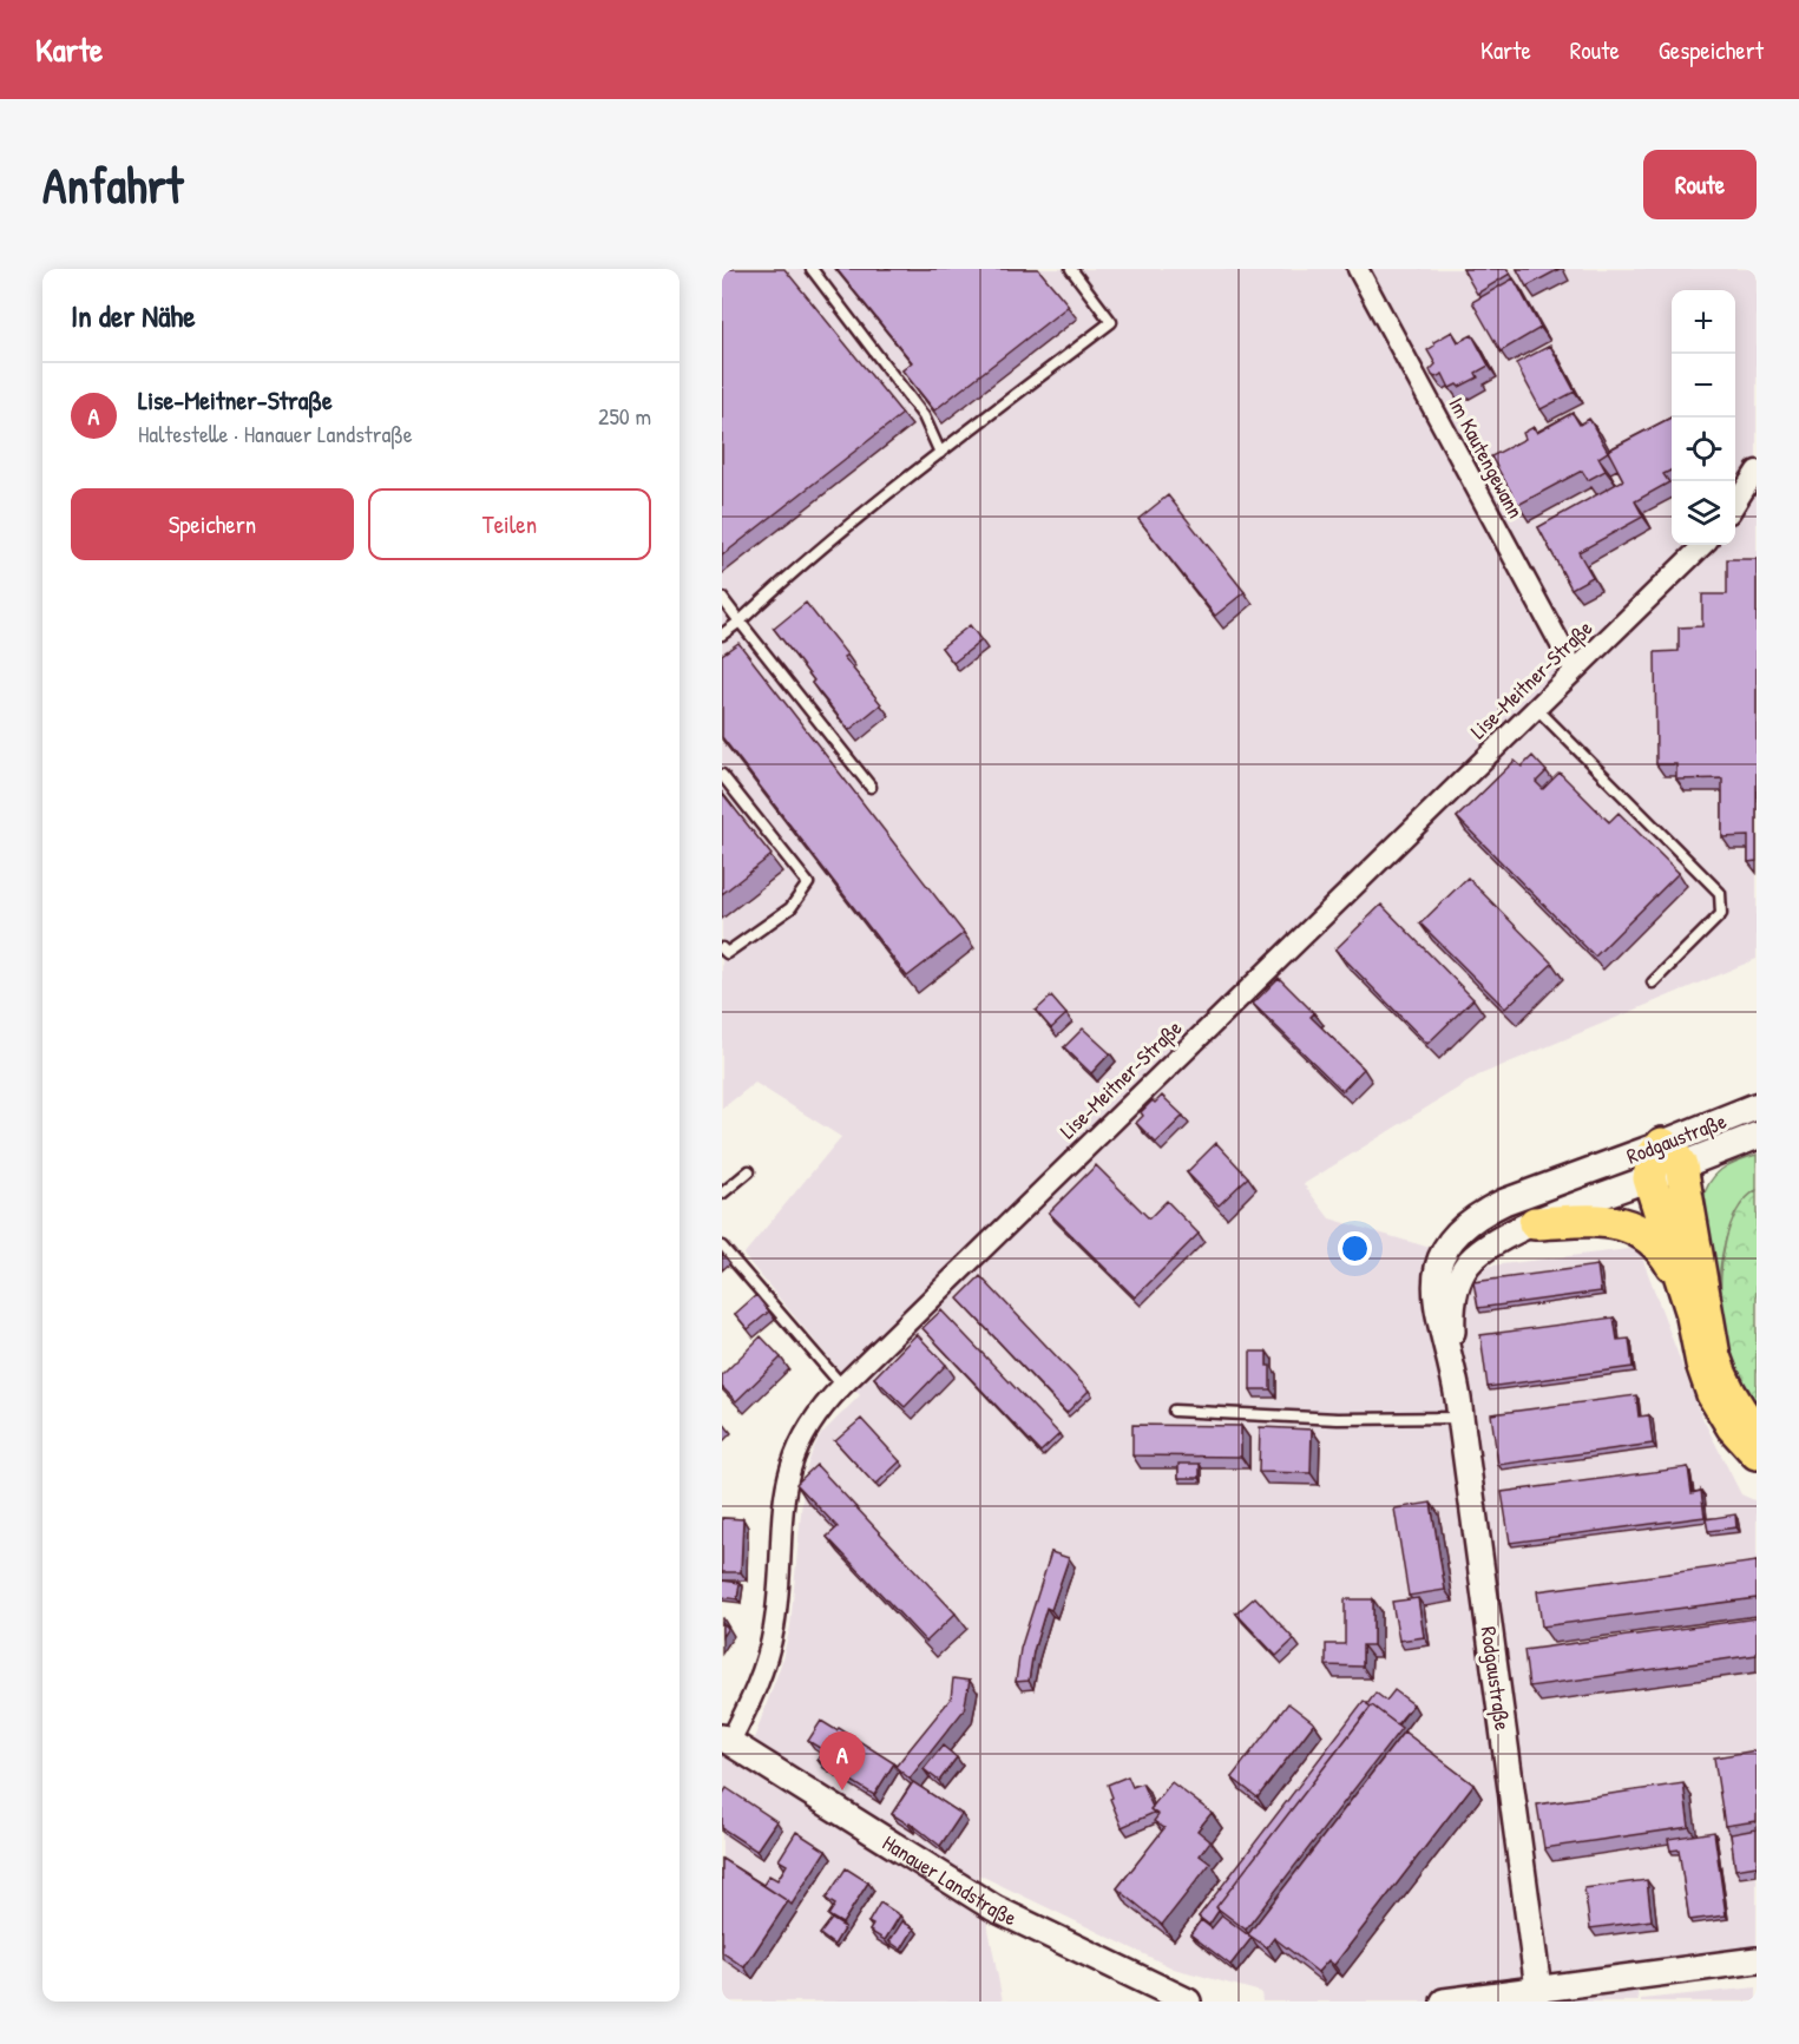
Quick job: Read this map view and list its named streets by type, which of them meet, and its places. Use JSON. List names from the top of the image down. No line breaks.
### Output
{"streets":{"main road":["Rodgaustraße"],"street":["Im Kautengewann","Lise-Meitner-Straße","Hanauer Landstraße"]},"crossings":[["Im Kautengewann","Lise-Meitner-Straße"],["Lise-Meitner-Straße","Hanauer Landstraße"]],"page":{"header":"Karte","nav":["Karte","Route","Gespeichert"],"buttons":["Route",["Speichern","Teilen"]],"title":"Anfahrt","heading":"In der Nähe","map_buttons":["+","−"],"list":[{"mark":"A","name":"Lise-Meitner-Straße","note":"Haltestelle · Hanauer Landstraße","value":"250 m"}],"pins":"A"}}
